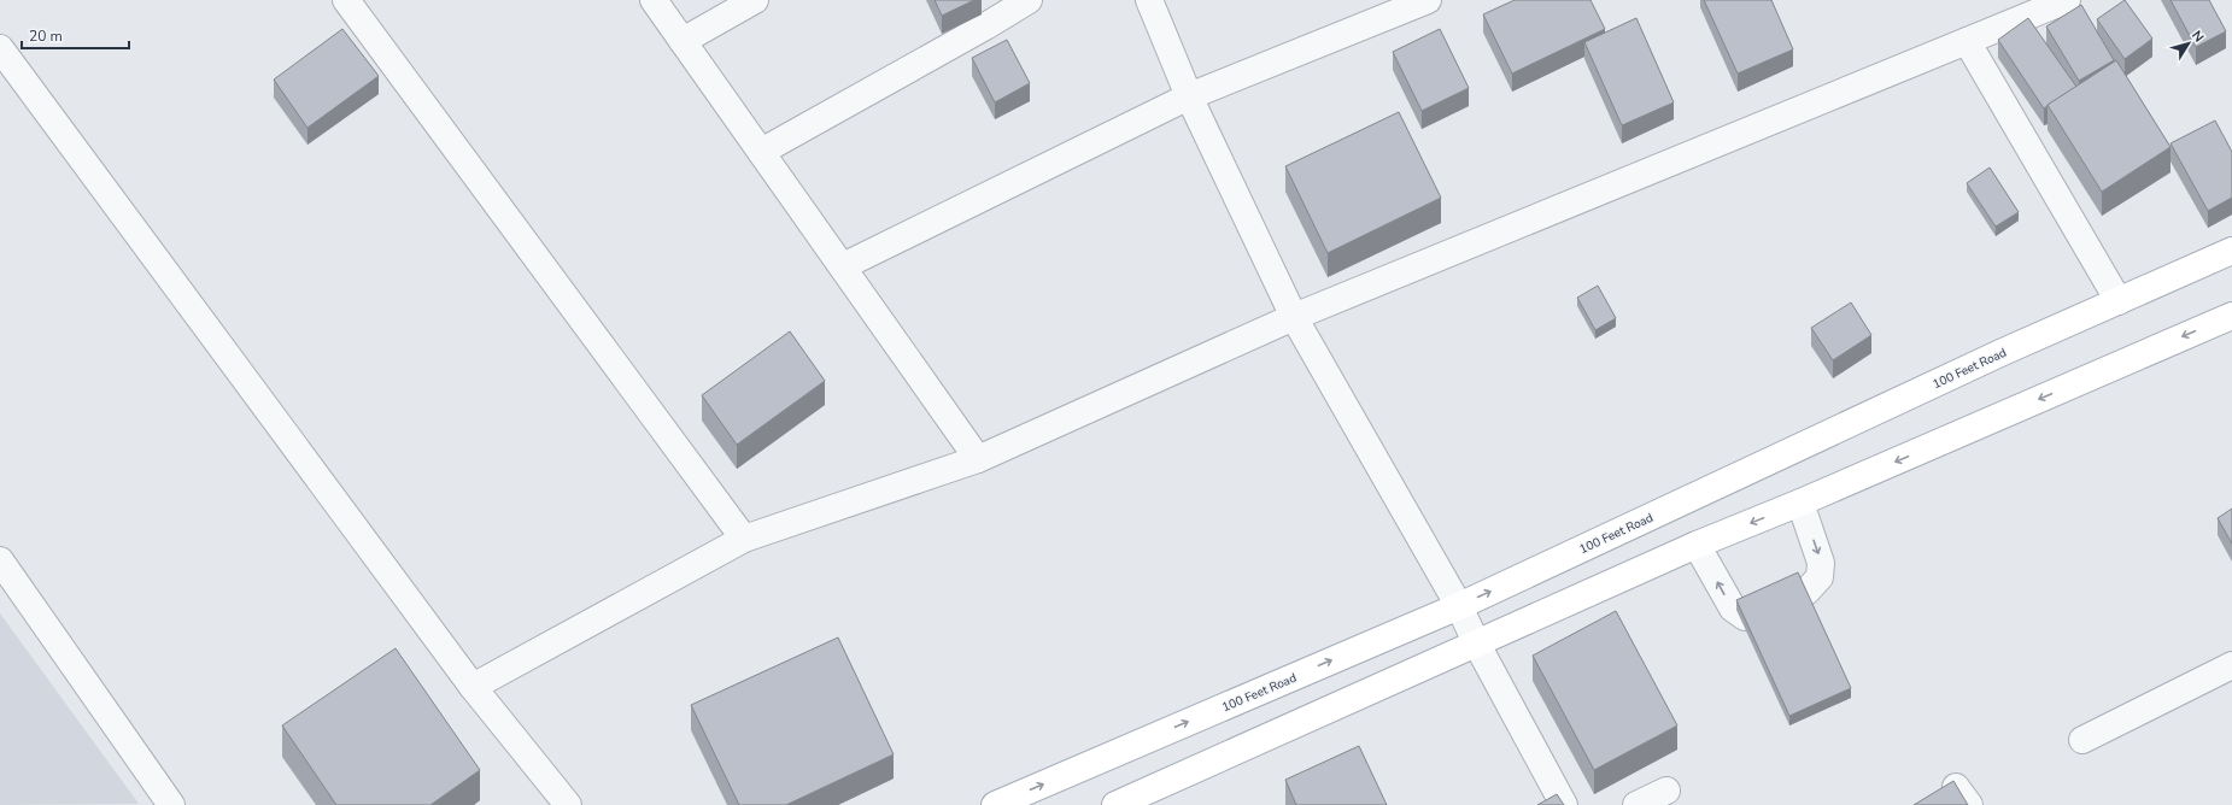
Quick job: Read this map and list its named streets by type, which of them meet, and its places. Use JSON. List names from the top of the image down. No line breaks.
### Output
{"streets":{"main road":["100 Feet Road"]},"scale_bar":"20 m","north":"top right"}
